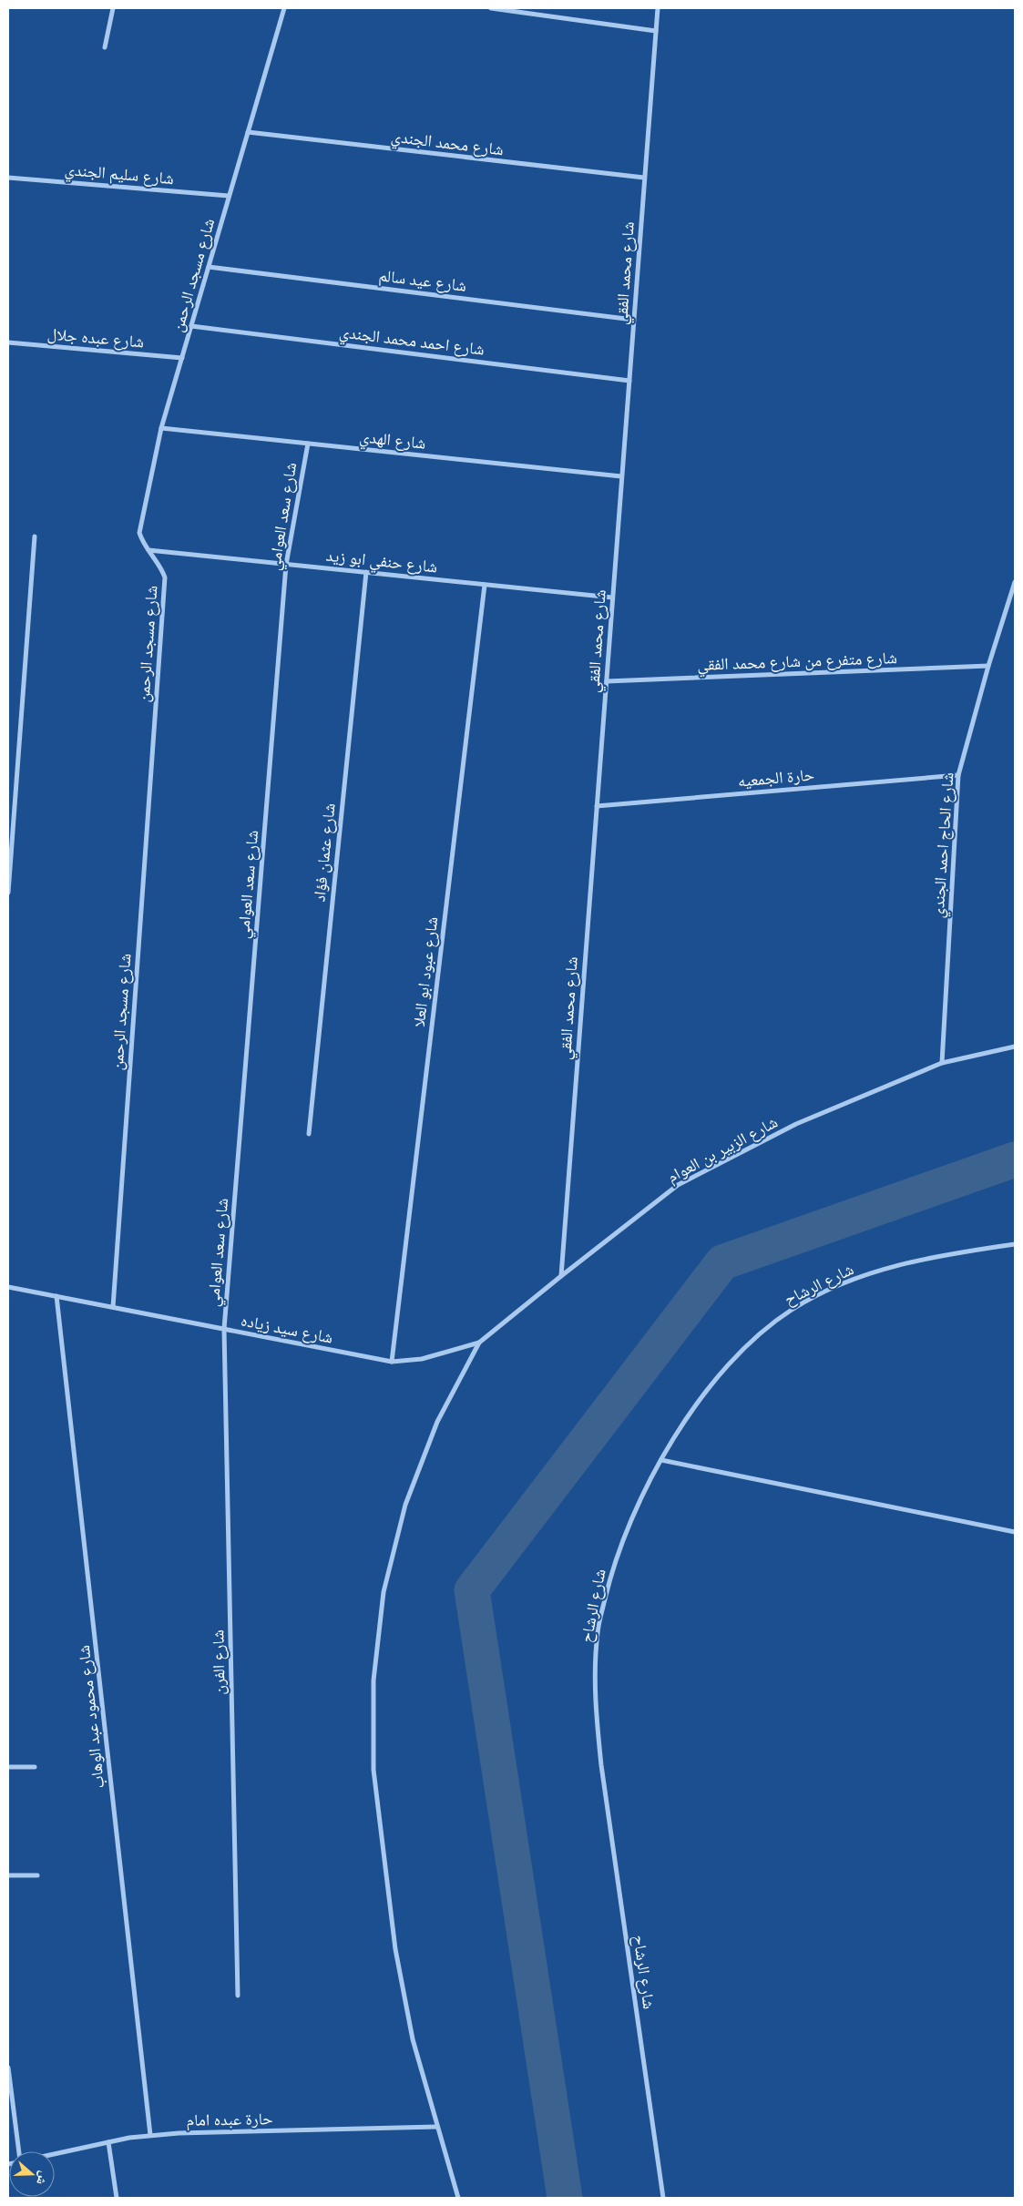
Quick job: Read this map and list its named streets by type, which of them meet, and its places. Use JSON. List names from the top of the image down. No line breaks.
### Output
{"streets":{"street":["شارع محمد الجندي","شارع سليم الجندي","شارع محمد الفقي","شارع مسجد الرحمن","شارع عيد سالم","شارع عبده جلال","شارع احمد محمد الجندي","شارع الهدي","شارع سعد العوامي","شارع حنفي ابو زيد","شارع متفرع من شارع محمد الفقي","حارة الجمعيه","شارع الحاج احمد الجندي","شارع عثمان فؤاد","شارع عبود ابو العلا","شارع الزبير بن العوام","شارع الرشاح","شارع سيد زياده","شارع الفرن","شارع محمود عبد الوهاب","حارة عبده امام"]},"crossings":[["شارع محمد الجندي","شارع محمد الفقي"],["شارع محمد الجندي","شارع مسجد الرحمن"],["شارع سليم الجندي","شارع مسجد الرحمن"],["شارع محمد الفقي","شارع عيد سالم"],["شارع محمد الفقي","شارع احمد محمد الجندي"],["شارع محمد الفقي","شارع الهدي"],["شارع محمد الفقي","شارع حنفي ابو زيد"],["شارع محمد الفقي","شارع متفرع من شارع محمد الفقي"],["شارع محمد الفقي","حارة الجمعيه"],["شارع محمد الفقي","شارع الزبير بن العوام"],["شارع مسجد الرحمن","شارع عيد سالم"],["شارع مسجد الرحمن","شارع عبده جلال"],["شارع مسجد الرحمن","شارع احمد محمد الجندي"],["شارع مسجد الرحمن","شارع الهدي"],["شارع مسجد الرحمن","شارع حنفي ابو زيد"],["شارع مسجد الرحمن","شارع سيد زياده"],["شارع الهدي","شارع سعد العوامي"],["شارع سعد العوامي","شارع حنفي ابو زيد"],["شارع سعد العوامي","شارع سيد زياده"],["شارع سعد العوامي","شارع الفرن"],["شارع حنفي ابو زيد","شارع عثمان فؤاد"],["شارع حنفي ابو زيد","شارع عبود ابو العلا"],["شارع متفرع من شارع محمد الفقي","شارع الحاج احمد الجندي"],["حارة الجمعيه","شارع الحاج احمد الجندي"],["شارع الحاج احمد الجندي","شارع الزبير بن العوام"],["شارع عبود ابو العلا","شارع سيد زياده"],["شارع الزبير بن العوام","شارع سيد زياده"],["شارع سيد زياده","شارع الفرن"],["شارع سيد زياده","شارع محمود عبد الوهاب"],["شارع محمود عبد الوهاب","حارة عبده امام"]],"north":"right"}
